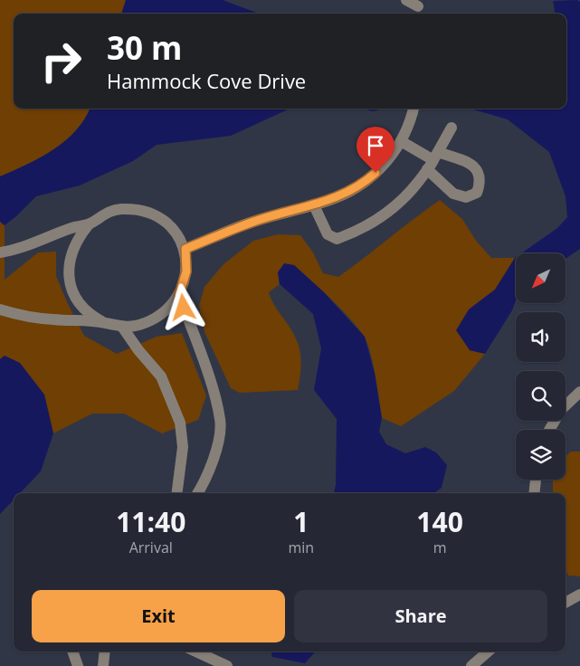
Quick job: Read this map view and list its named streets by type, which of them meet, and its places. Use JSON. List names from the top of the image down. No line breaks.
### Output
{"north":"bottom left","page":{"turn":["30 m","Hammock Cove Drive"],"eta":["11:40","Arrival","1","min","140","m"],"buttons":["Exit","Share"]}}
